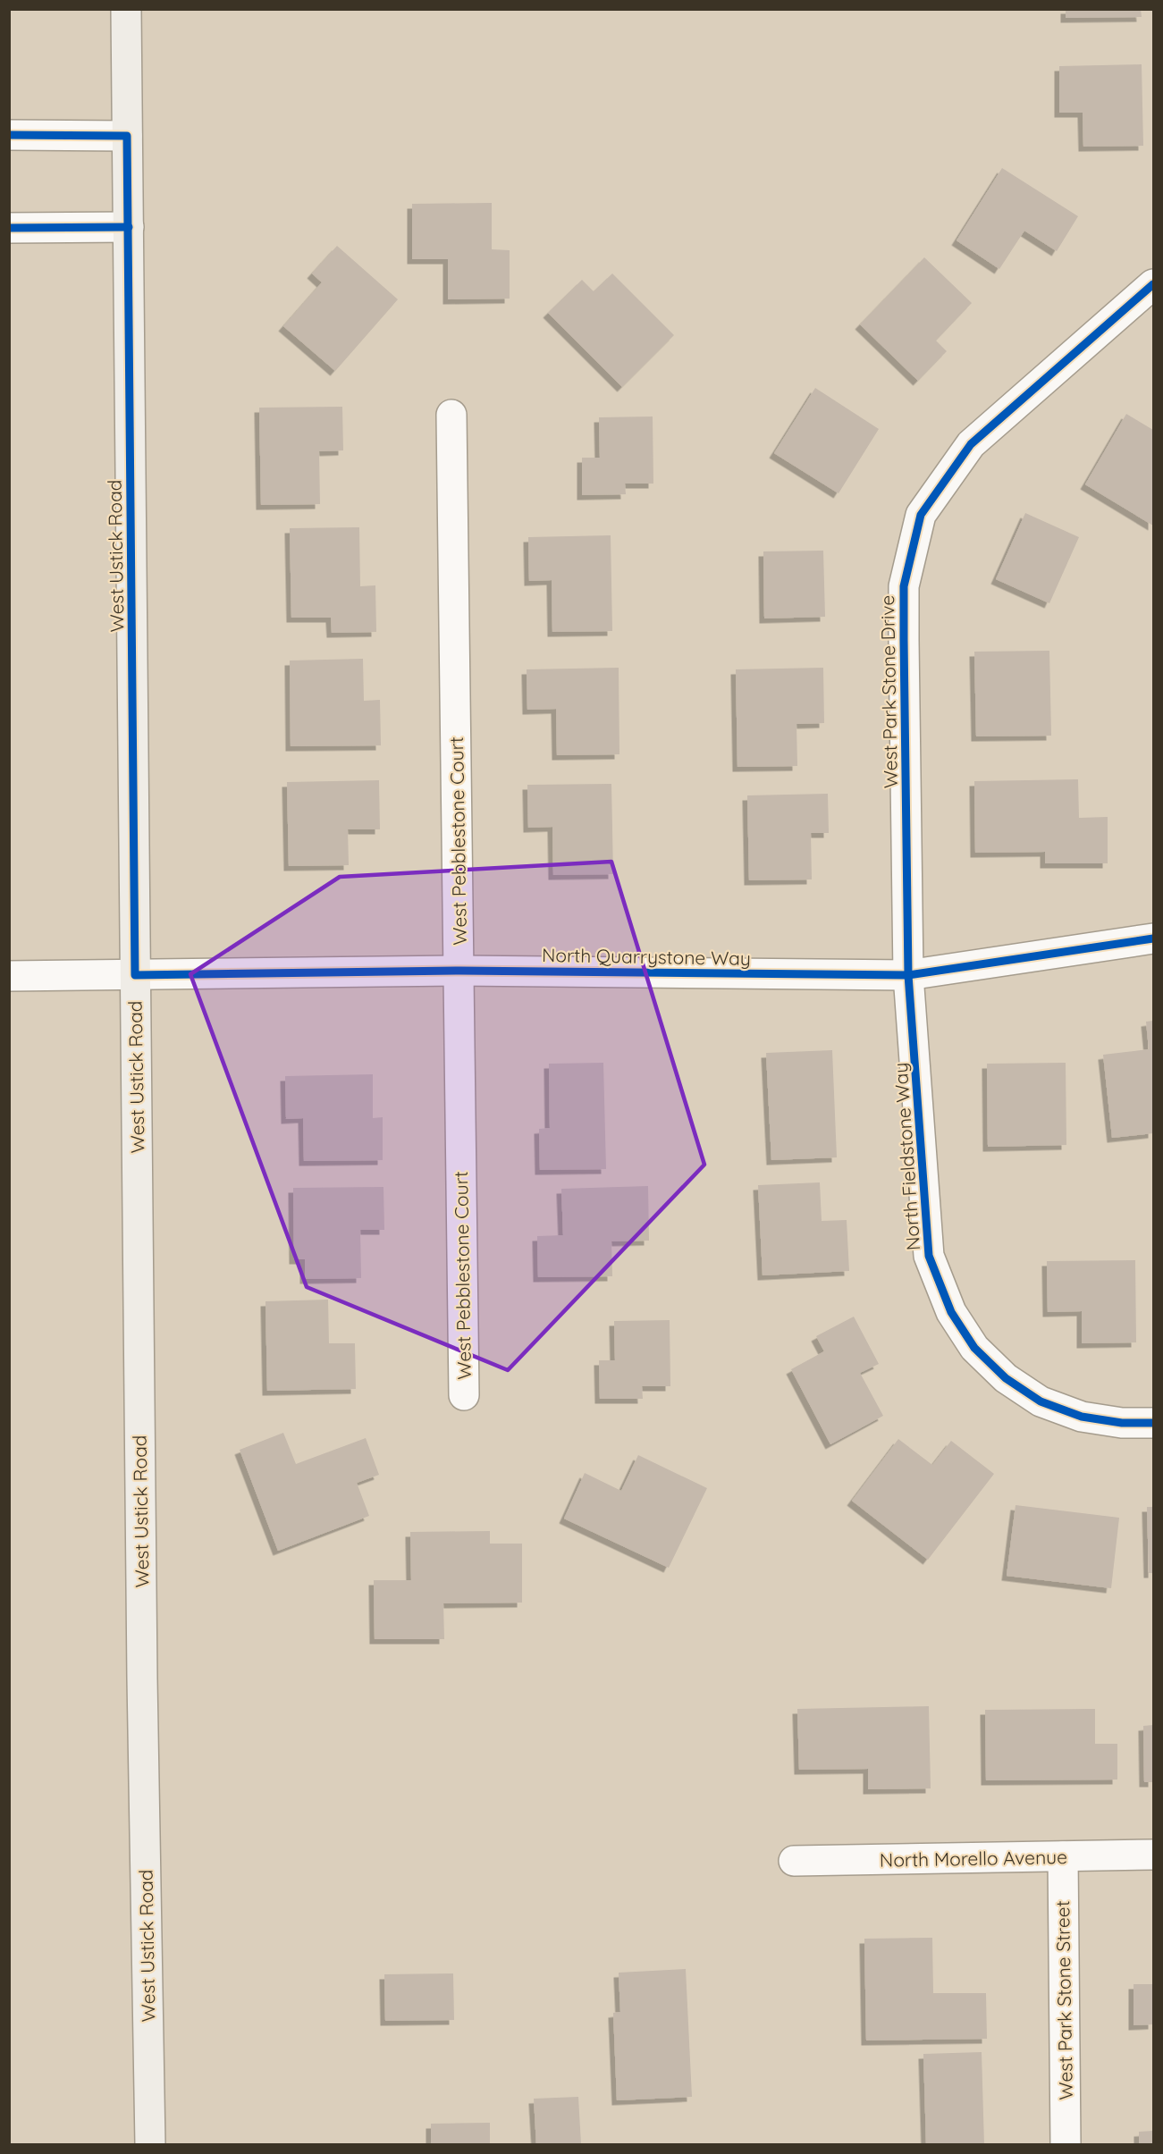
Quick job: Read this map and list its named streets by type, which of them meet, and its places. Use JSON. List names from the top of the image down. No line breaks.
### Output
{"streets":{"main road":["West Ustick Road"],"street":["West Park Stone Drive","West Pebblestone Court","North Quarrystone Way","North Fieldstone Way","North Morello Avenue","West Park Stone Street"]},"crossings":[["West Ustick Road","North Quarrystone Way"],["West Park Stone Drive","North Quarrystone Way"],["West Park Stone Drive","North Fieldstone Way"],["West Pebblestone Court","North Quarrystone Way"],["North Quarrystone Way","North Fieldstone Way"],["North Morello Avenue","West Park Stone Street"]]}
